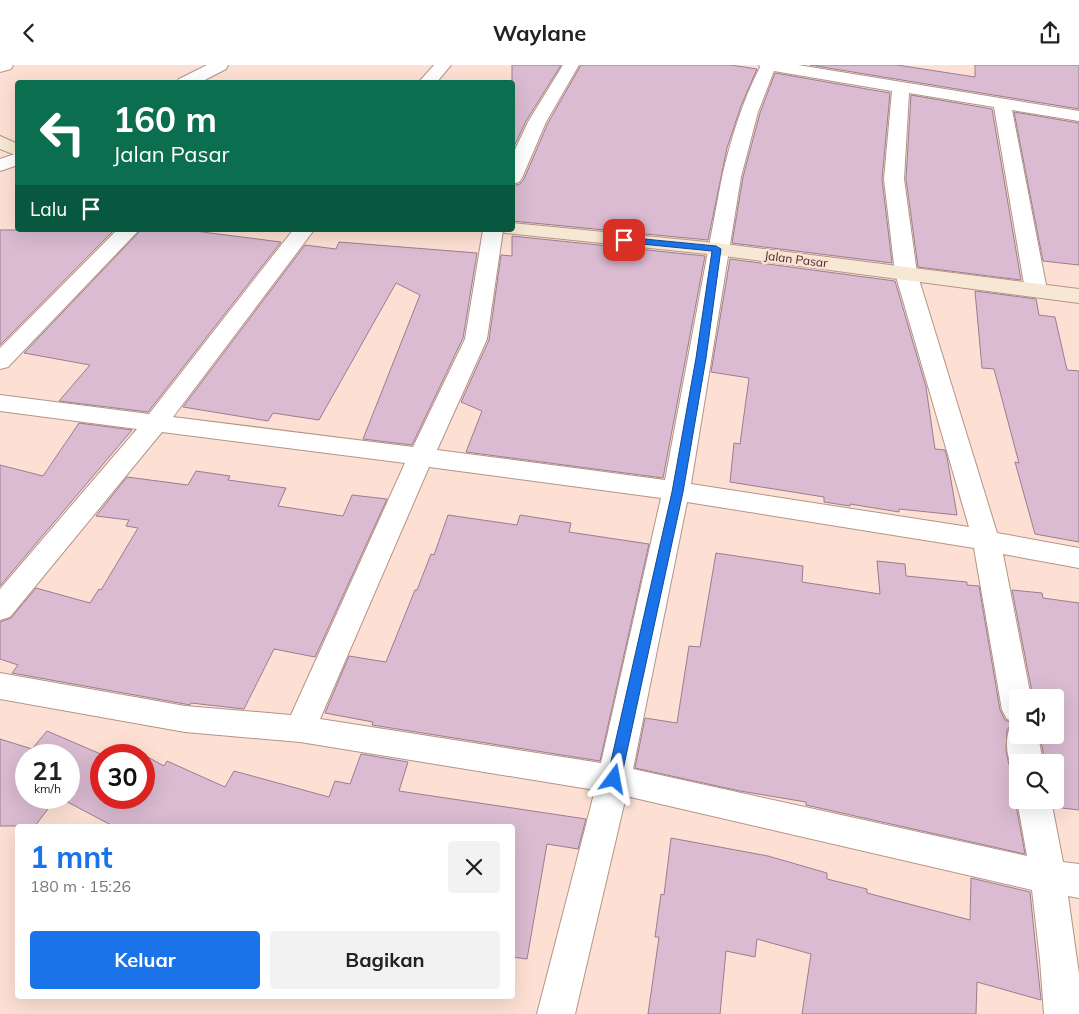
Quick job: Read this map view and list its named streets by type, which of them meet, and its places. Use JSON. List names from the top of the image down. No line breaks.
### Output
{"streets":{"street":["Jalan Pasar"]},"page":{"header":"Waylane","turn":["160 m","Jalan Pasar"],"then":"Lalu","speed":"21 km/h","limit":"30","heading":["1 mnt","180 m · 15:26"],"buttons":["Keluar","Bagikan"]}}
